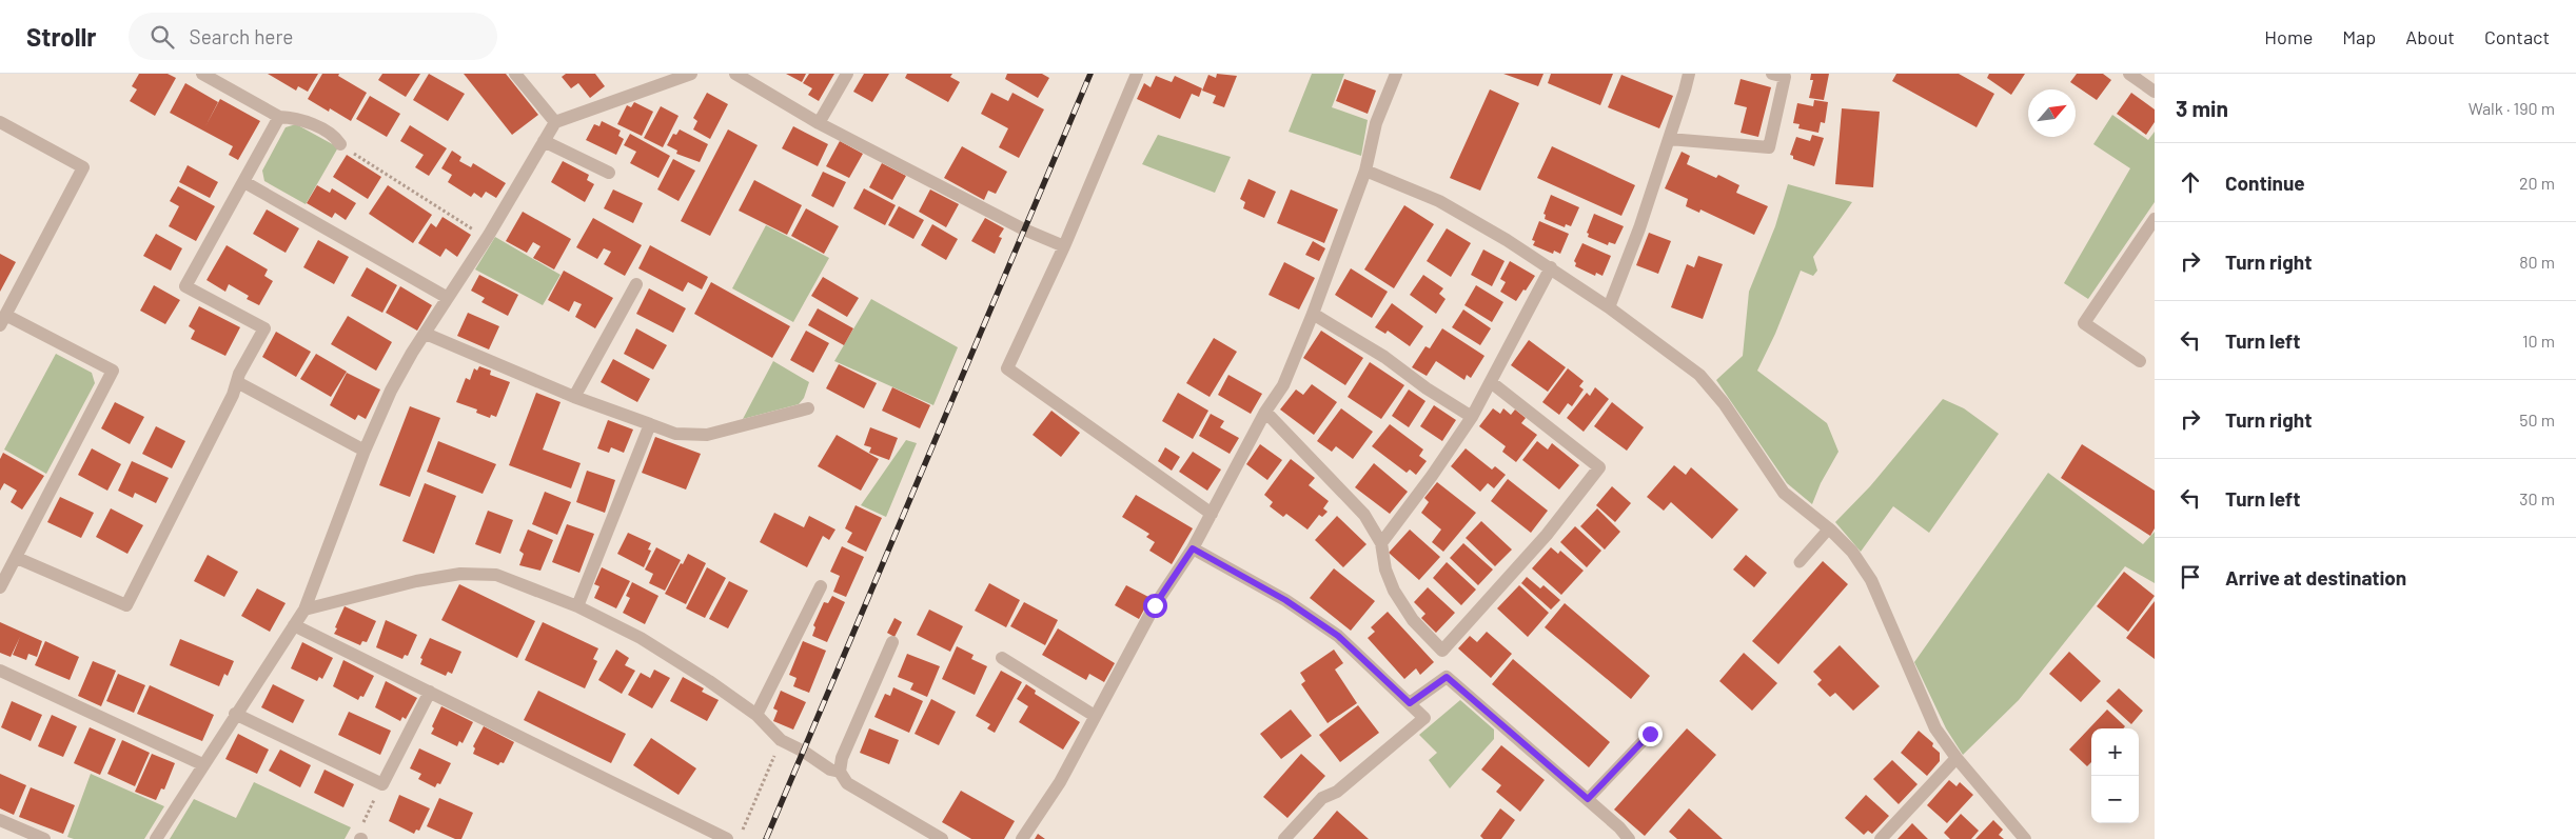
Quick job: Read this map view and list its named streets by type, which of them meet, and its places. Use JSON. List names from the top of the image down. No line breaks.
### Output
{"north":"top right","page":{"header":"Strollr","search":"Search here","nav":["Home","Map","About","Contact"],"heading":["3 min","Walk · 190 m"],"list":[["Continue","20 m"],["Turn right","80 m"],["Turn left","10 m"],["Turn right","50 m"],["Turn left","30 m"],"Arrive at destination"],"map_buttons":["+","−"]}}
